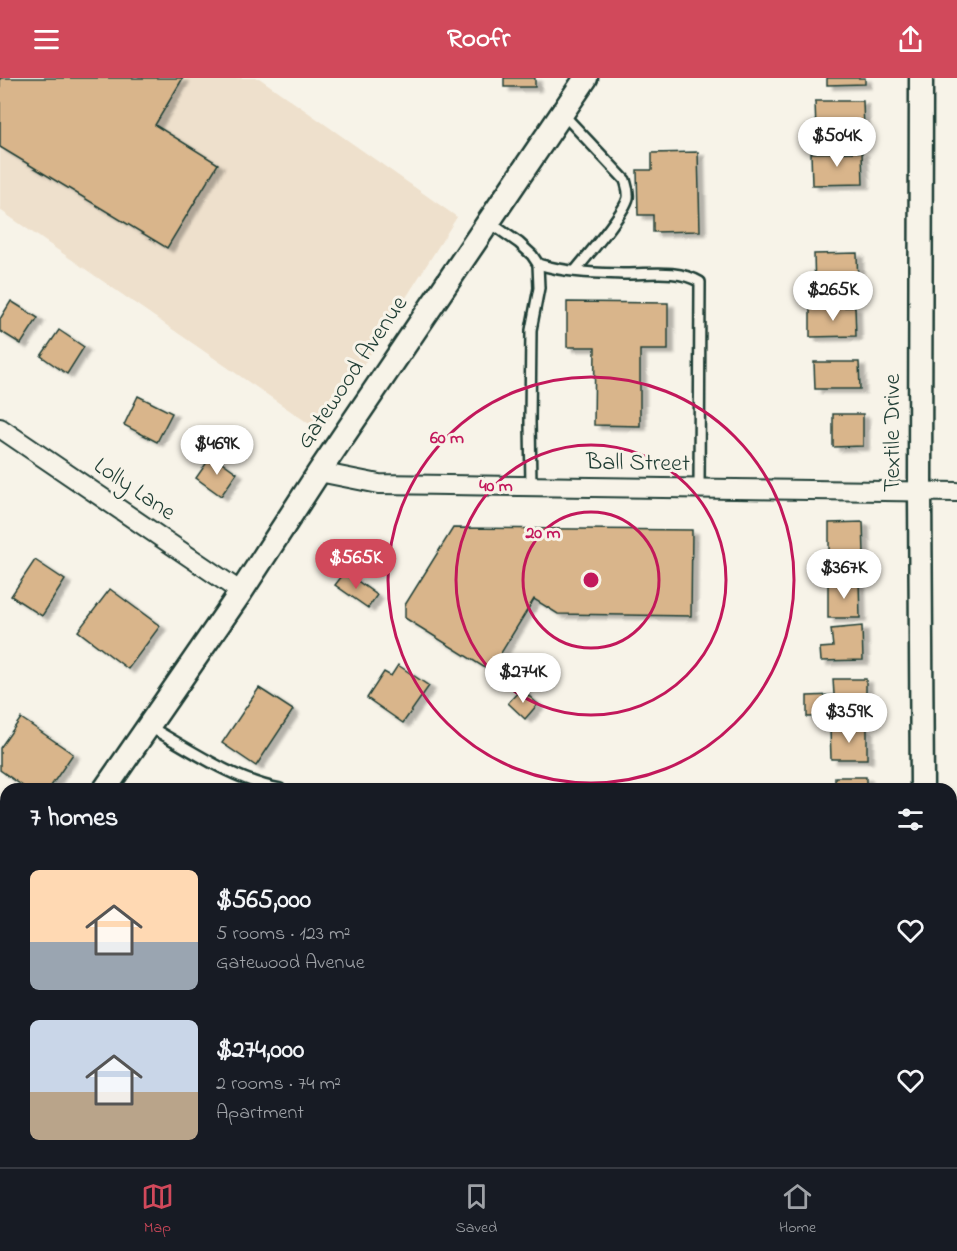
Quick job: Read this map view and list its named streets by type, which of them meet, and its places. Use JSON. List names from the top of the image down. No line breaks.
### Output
{"streets":{"street":["Gatewood Avenue","Textile Drive","Ball Street","Lolly Lane"]},"crossings":[["Gatewood Avenue","Ball Street"],["Gatewood Avenue","Lolly Lane"],["Textile Drive","Ball Street"]],"page":{"header":"Roofr","price":["$504K","$265K","$469K","$565K","$367K","$274K","$359K"],"heading":"7 homes","list":[{"name":"$565,000","note":"5 rooms · 123 m² · Gatewood Avenue"},{"name":"$274,000","note":"2 rooms · 74 m² · Apartment"}],"tabs":["Map","Saved","Home"]},"rings":["60 m","40 m","20 m"]}
